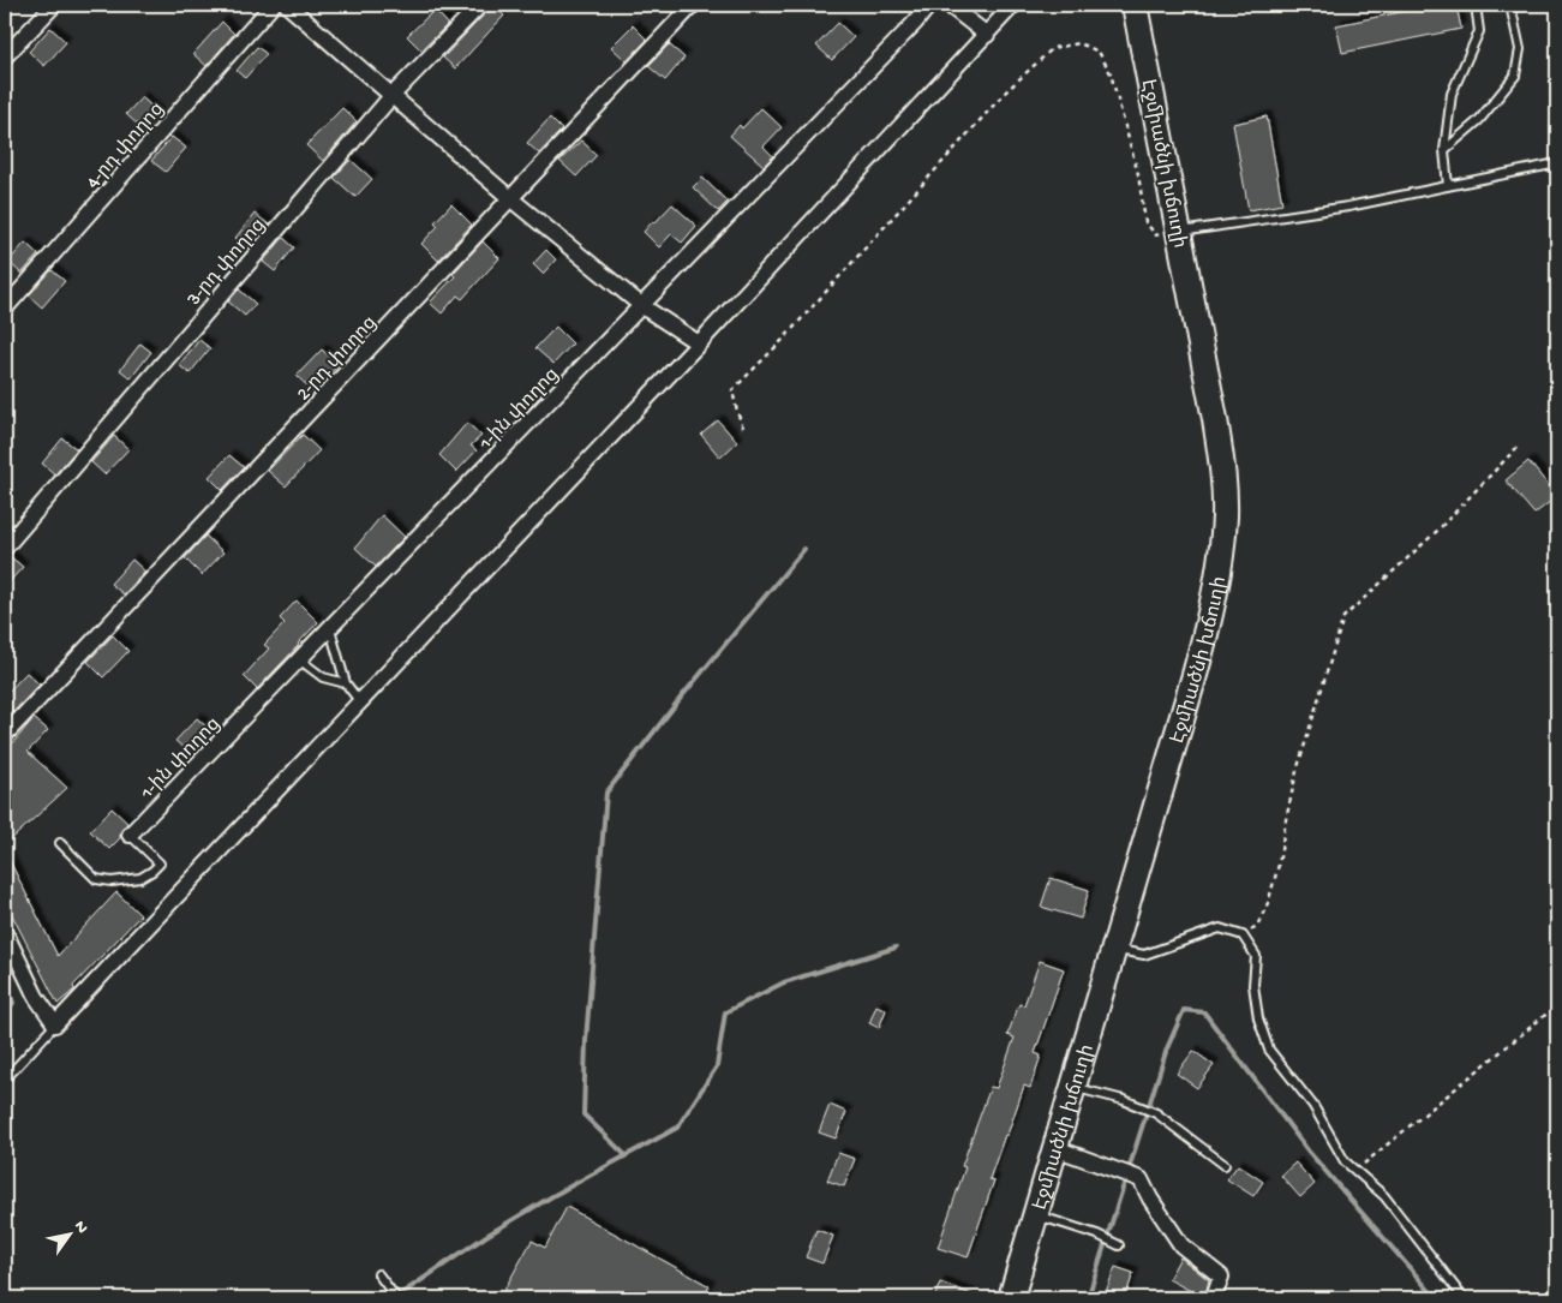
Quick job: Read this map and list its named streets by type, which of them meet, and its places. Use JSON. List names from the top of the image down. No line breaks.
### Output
{"streets":{"main road":["Էջմիածնի խճուղի"],"street":["4-րդ փողոց","3-րդ փողոց","2-րդ փողոց","1-ին փողոց"]},"north":"top right"}
